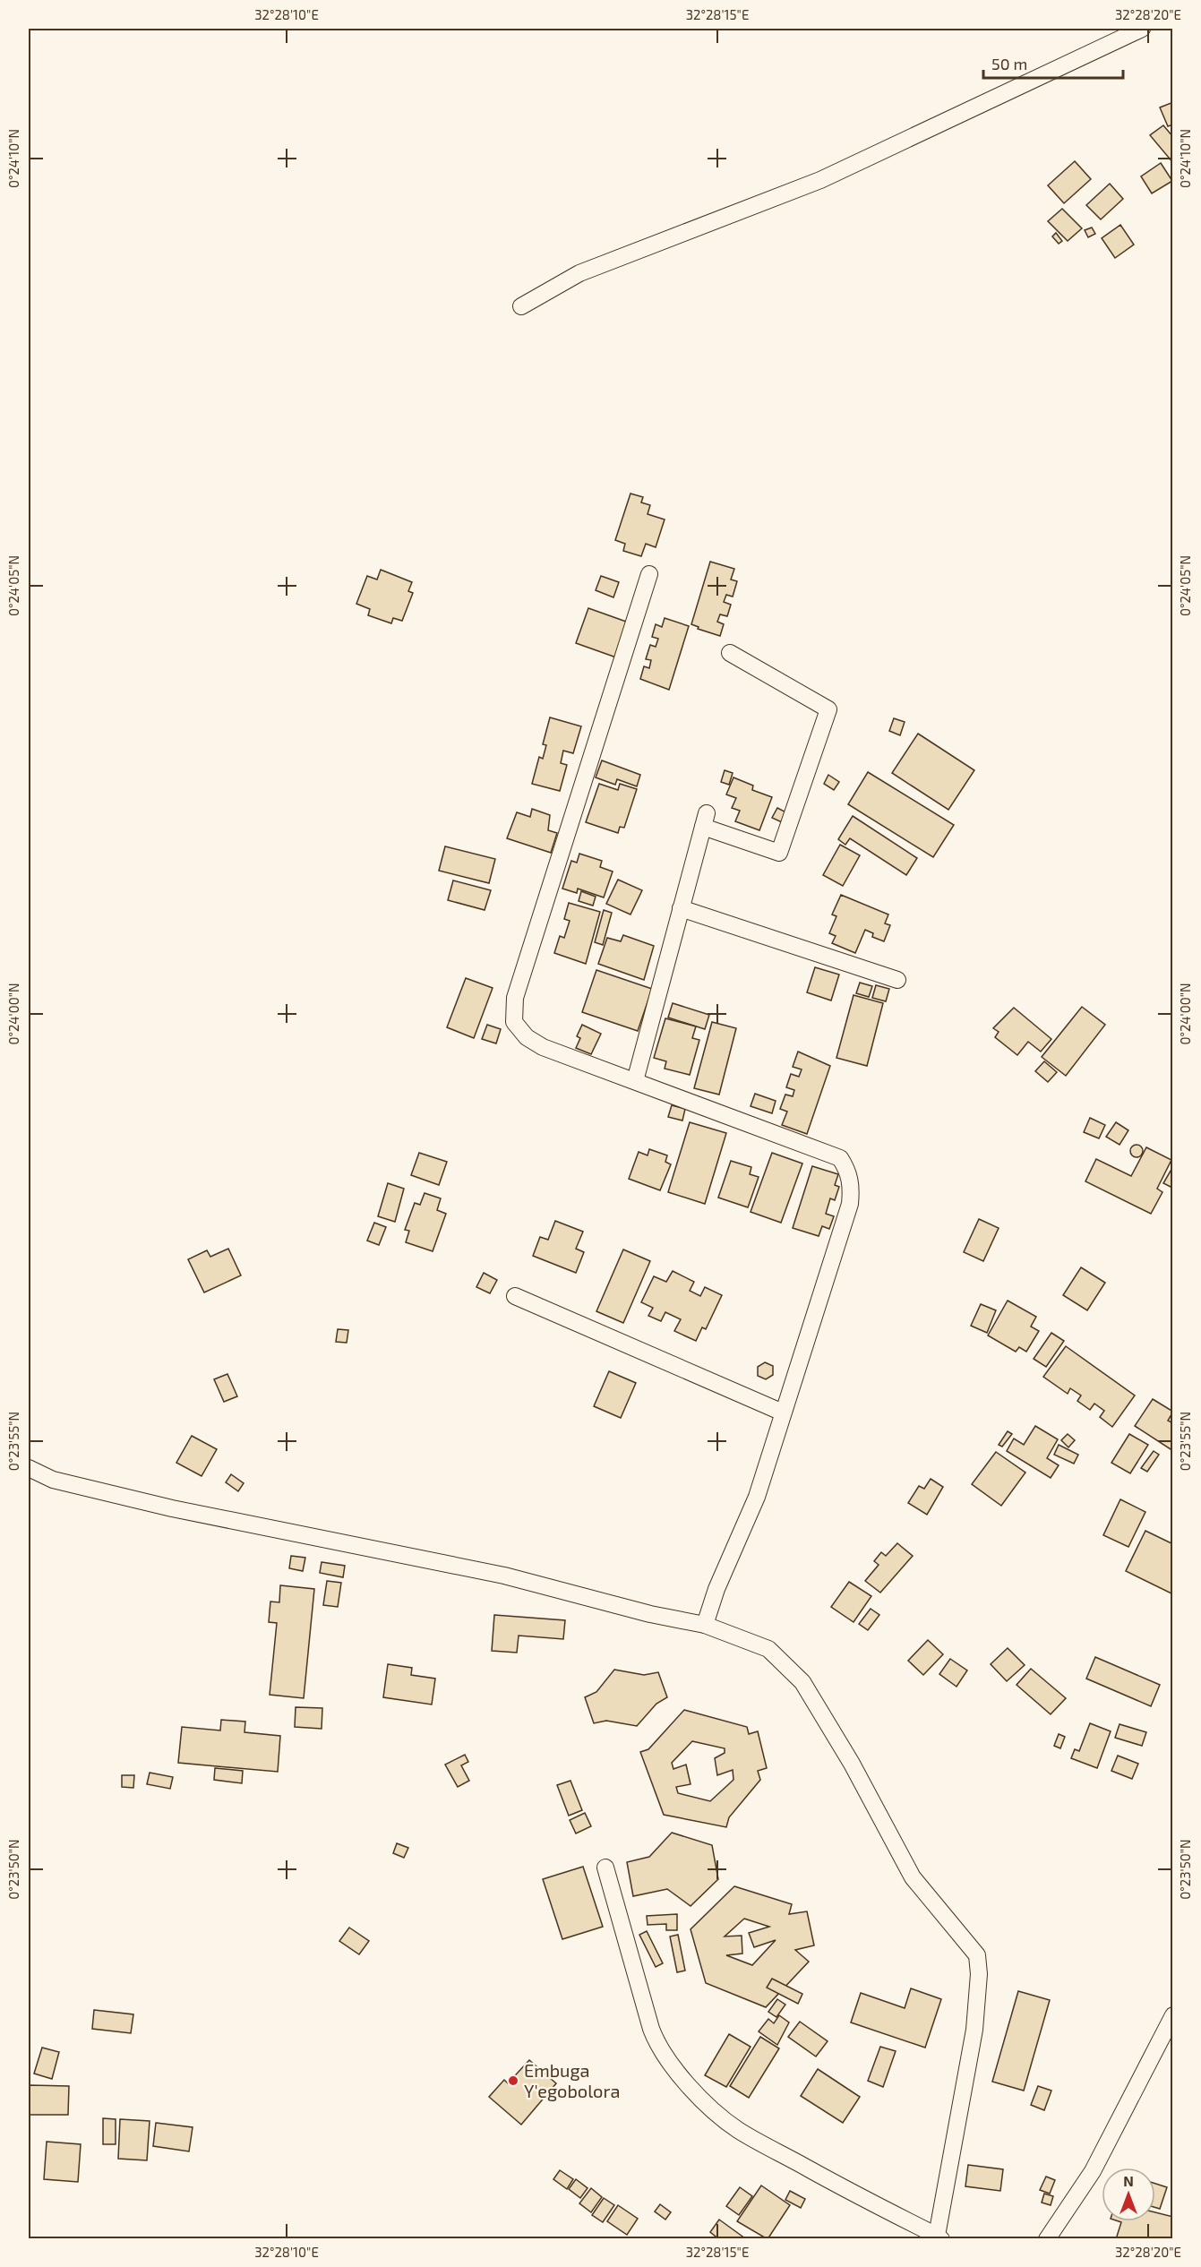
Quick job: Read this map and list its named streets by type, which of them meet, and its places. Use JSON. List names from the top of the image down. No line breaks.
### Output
{"places":["Embuga Y'egobolora"],"scale_bar":"50 m","north":"top","coordinates":["32°28'10\"E","32°28'15\"E","32°28'20\"E","0°24'10\"N","0°24'05\"N","0°24'00\"N","0°23'55\"N","0°23'50\"N"]}
